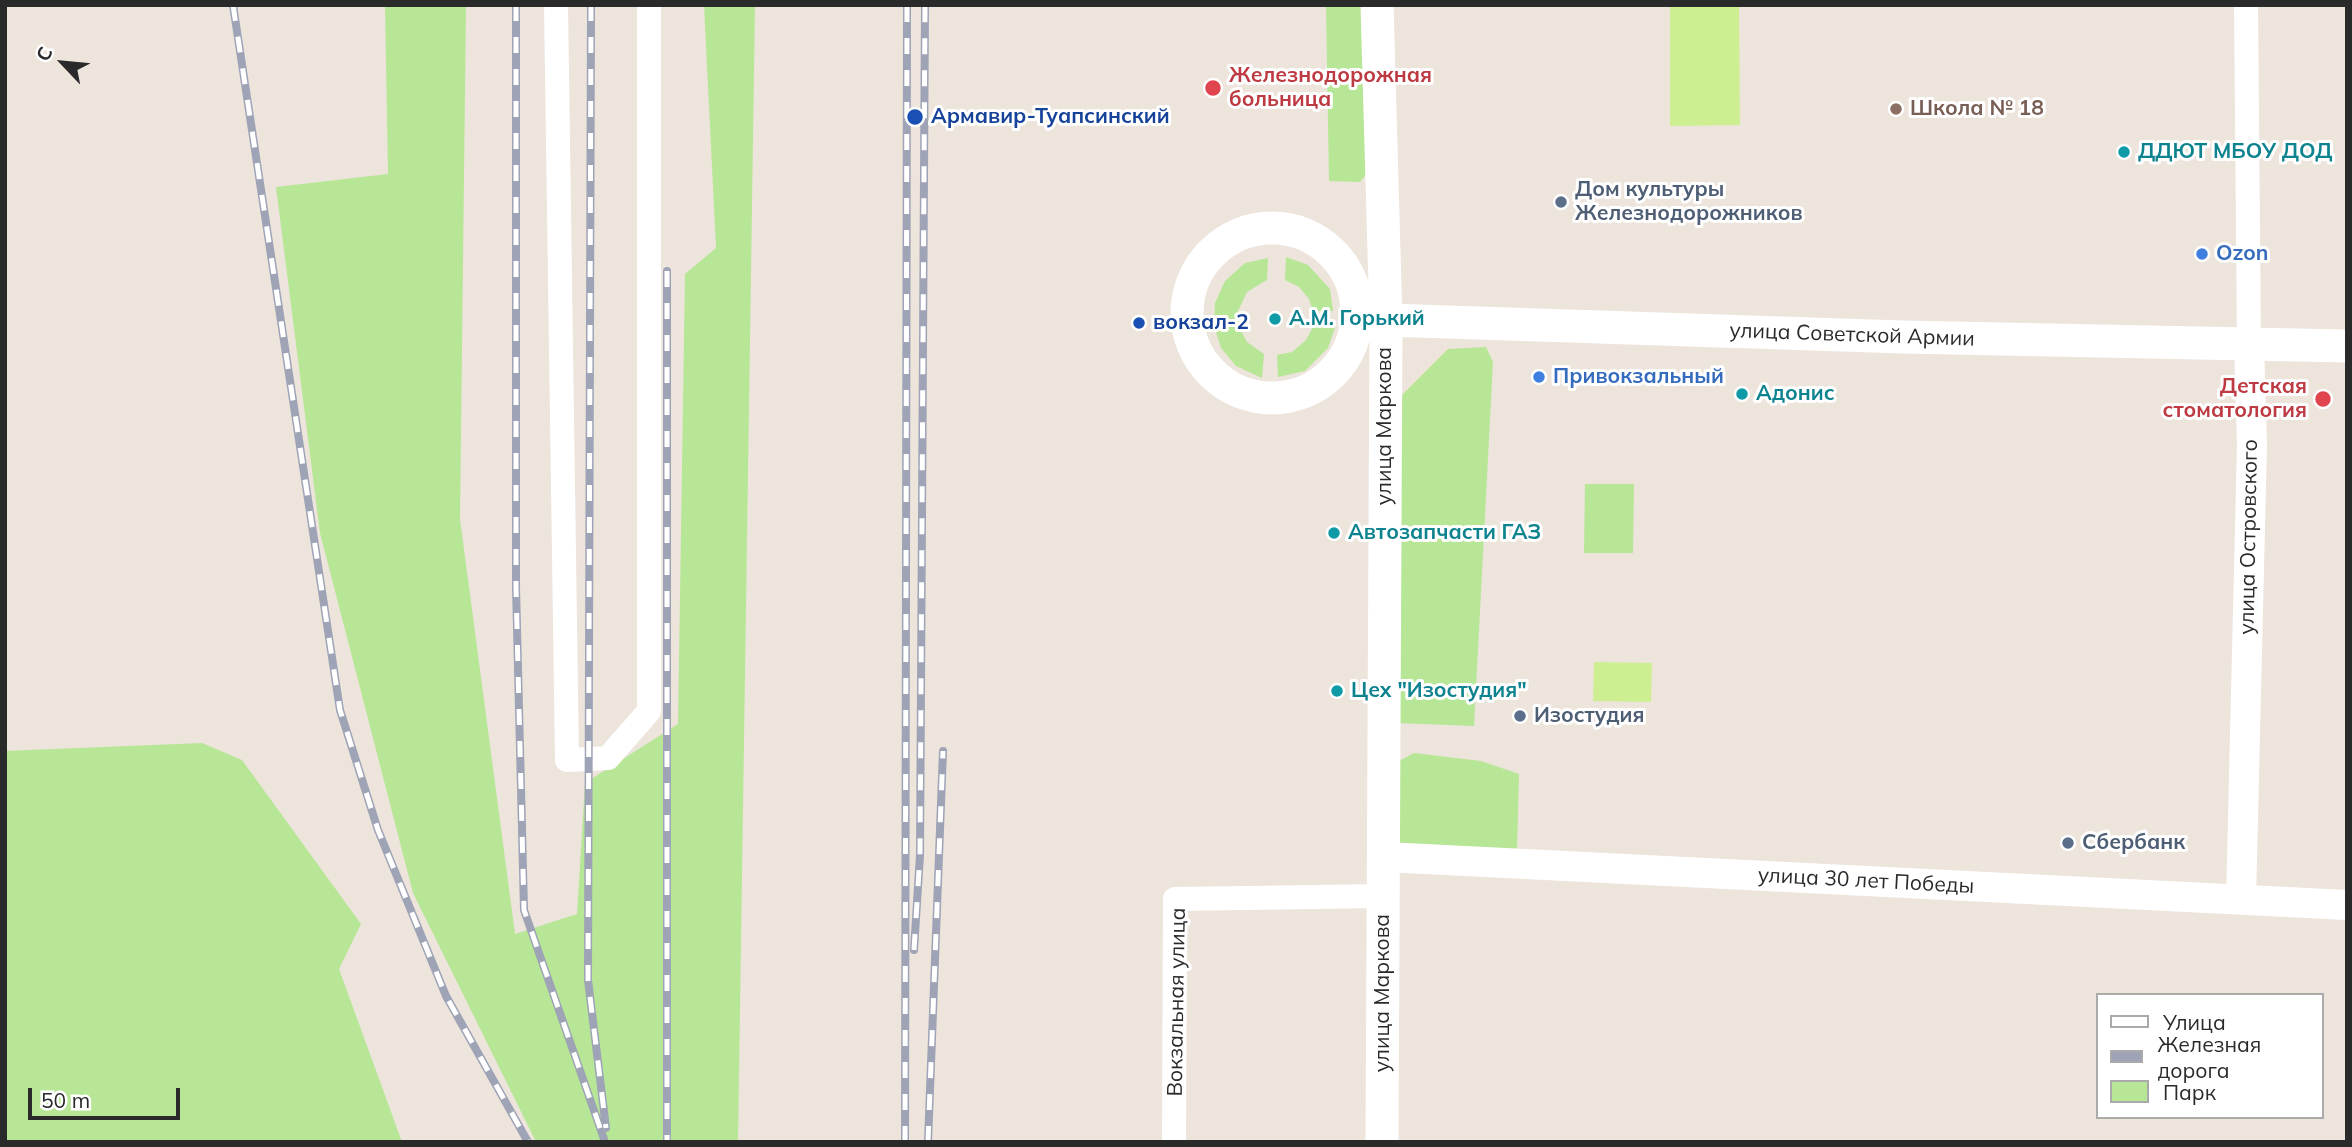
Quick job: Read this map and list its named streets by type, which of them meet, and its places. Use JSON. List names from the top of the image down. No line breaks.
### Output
{"streets":{"main road":["улица Советской Армии","улица Маркова"],"street":["улица Островского","улица 30 лет Победы","Вокзальная улица"]},"crossings":[["улица Советской Армии","улица Маркова"],["улица Советской Армии","улица Островского"],["улица Маркова","улица 30 лет Победы"],["улица Маркова","Вокзальная улица"],["улица Островского","улица 30 лет Победы"]],"places":["Железнодорожная больница","Школа № 18","Армавир-Туапсинский","ДДЮТ МБОУ ДОД","Дом культуры Железнодорожников","Ozon","А.М. Горький","вокзал-2","Привокзальный","Адонис","Детская стоматология","Автозапчасти ГАЗ","Цех \"Изостудия\"","Изостудия","Сбербанк"],"legend":["Улица","Железная дорога","Парк"],"scale_bar":"50 m","north":"top left"}
